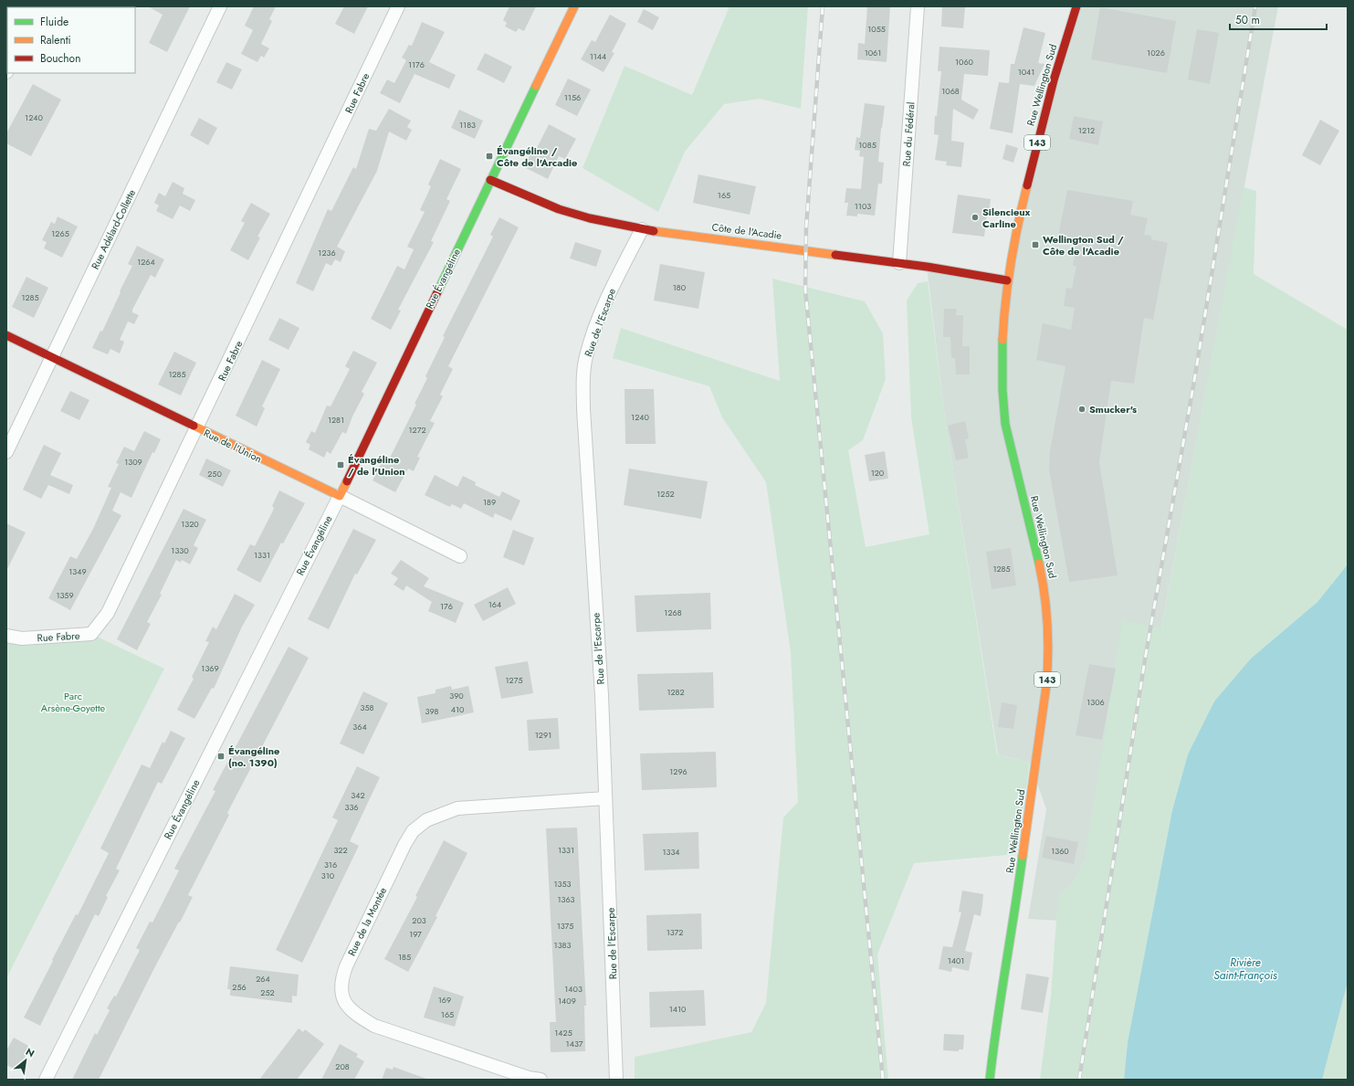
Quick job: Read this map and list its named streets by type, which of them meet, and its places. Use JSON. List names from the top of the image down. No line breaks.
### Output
{"streets":{"street":["Rue Wellington Sud","Rue Fabre","Rue du Fédéral","143","Rue Adélard-Collette","Côte de l'Acadie","Rue Évangéline","Rue de l'Escarpe","Rue de l'Union","Rue de la Montée"]},"crossings":[["Rue Wellington Sud","Côte de l'Acadie"],["Rue Fabre","Rue de l'Union"],["Rue du Fédéral","Côte de l'Acadie"],["Rue Adélard-Collette","Rue de l'Union"],["Côte de l'Acadie","Rue Évangéline"],["Côte de l'Acadie","Rue de l'Escarpe"],["Rue Évangéline","Rue de l'Union"],["Rue de l'Escarpe","Rue de la Montée"]],"water":["Rivière Saint-François"],"parks":["Parc Arsène-Goyette"],"places":{"transit":["Évangéline / Côte de l'Arcadie","Wellington Sud / Côte de l'Acadie","Évangéline / de l'Union","Évangéline (no. 1390)"],"other":["Silencieux Carline","Smucker's"]},"house_numbers":["1055","1061","1026","1144","1060","1176","1041","1068","1156","1240","1183","1212","1085","165","1103","1265","1236","1264","180","1285","1285","1240","1281","1272","1309","120","250","1252","189","1320","1330","1331","1285","1349","1359","164","176","1268","1369","1275","1282","390","1306","358","410","398","364","1291","1296","342","336","322","1331","1360","1334","316","310","1353","1363","203","1375","1372","197","1383","185","1401","264","256","1403","252","169","1409","1410","165","1425","1437","208"],"legend":["Fluide","Ralenti","Bouchon"],"scale_bar":"50 m","north":"top right"}
